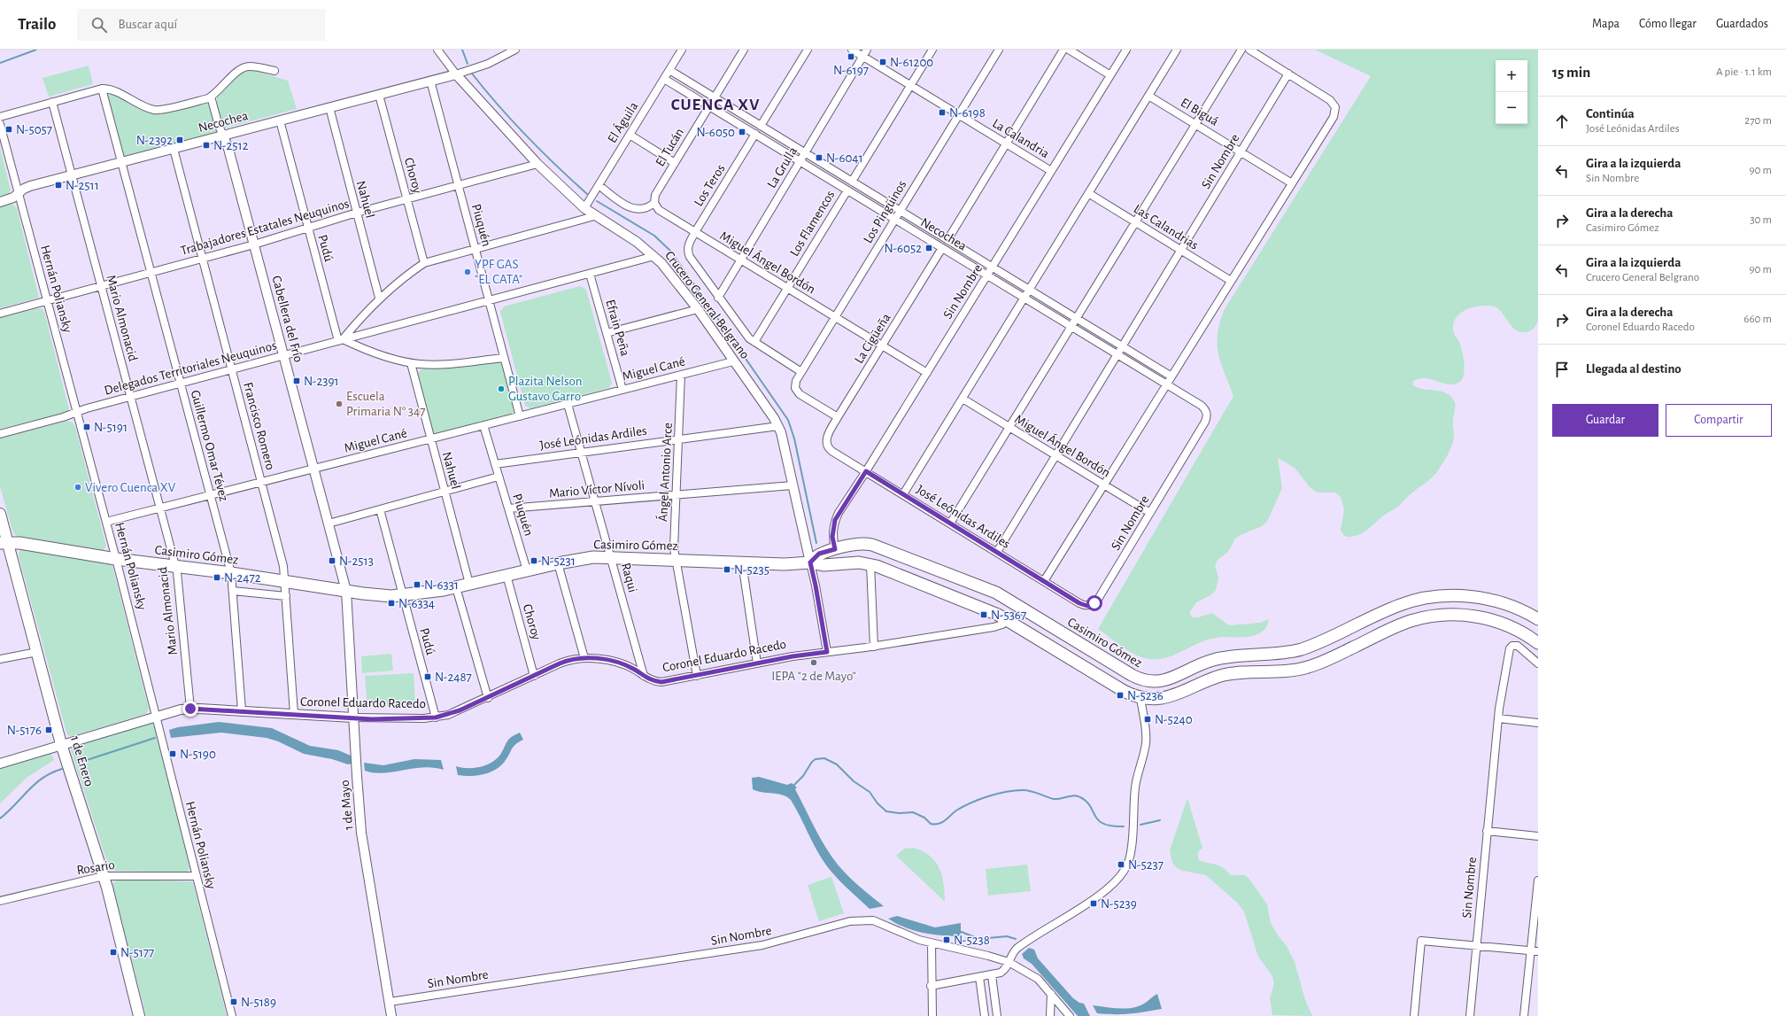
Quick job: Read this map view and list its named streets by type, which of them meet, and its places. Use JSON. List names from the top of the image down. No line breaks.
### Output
{"streets":{"main road":["Casimiro Gómez","1 de Enero"],"street":["El Biguá","Necochea","El Águila","La Calandria","El Tucán","Sin Nombre","La Grulla","Choroy","Los Teros","Nahuel","Los Pingüinos","Los Flamencos","Piuquén","Trabajadores Estatales Neuquinos","Las Calandrias","Pudú","Miguel Ángel Bordón","Hernán Poliansky","Crucero General Belgrano","Mario Almonacid","Cabellera del Frío","Efrain Peña","La Cigüeña","Delegados Territoriales Neuquinos","Miguel Cané","Francisco Romero","José Leónidas Ardiles","Guillermo Omar Tévez","Ángel Antonio Arce","Mario Víctor Nívoli","Raqui","Coronel Eduardo Racedo","1 de Mayo","Rosario"]},"crossings":[["El Biguá","Sin Nombre"],["Necochea","El Águila"],["Necochea","El Tucán"],["Necochea","Sin Nombre"],["Necochea","La Grulla"],["Necochea","Choroy"],["Necochea","Los Teros"],["Necochea","Nahuel"],["Necochea","Los Pingüinos"],["Necochea","Los Flamencos"],["Necochea","Piuquén"],["Necochea","Pudú"],["Necochea","Hernán Poliansky"],["Necochea","Crucero General Belgrano"],["Necochea","Mario Almonacid"],["Necochea","Cabellera del Frío"],["Necochea","La Cigüeña"],["Necochea","Francisco Romero"],["Necochea","Guillermo Omar Tévez"],["El Águila","Crucero General Belgrano"],["La Calandria","Sin Nombre"],["La Calandria","La Grulla"],["La Calandria","Los Pingüinos"],["La Calandria","Los Flamencos"],["El Tucán","Miguel Ángel Bordón"],["Sin Nombre","Las Calandrias"],["Sin Nombre","Miguel Ángel Bordón"],["Sin Nombre","José Leónidas Ardiles"],["Sin Nombre","Casimiro Gómez"],["Sin Nombre","1 de Mayo"],["La Grulla","Los Teros"],["La Grulla","Miguel Ángel Bordón"],["Choroy","Trabajadores Estatales Neuquinos"],["Choroy","Casimiro Gómez"],["Choroy","Coronel Eduardo Racedo"],["Los Teros","Miguel Ángel Bordón"],["Nahuel","Trabajadores Estatales Neuquinos"],["Nahuel","Miguel Cané"],["Nahuel","Casimiro Gómez"],["Los Pingüinos","Miguel Ángel Bordón"],["Los Pingüinos","La Cigüeña"],["Los Flamencos","Miguel Ángel Bordón"],["Piuquén","Trabajadores Estatales Neuquinos"],["Piuquén","Delegados Territoriales Neuquinos"],["Piuquén","Miguel Cané"],["Piuquén","José Leónidas Ardiles"],["Piuquén","Mario Víctor Nívoli"],["Piuquén","Casimiro Gómez"],["Trabajadores Estatales Neuquinos","Pudú"],["Trabajadores Estatales Neuquinos","Hernán Poliansky"],["Trabajadores Estatales Neuquinos","Crucero General Belgrano"],["Trabajadores Estatales Neuquinos","Mario Almonacid"],["Trabajadores Estatales Neuquinos","Cabellera del Frío"],["Trabajadores Estatales Neuquinos","Francisco Romero"],["Trabajadores Estatales Neuquinos","Guillermo Omar Tévez"],["Pudú","Delegados Territoriales Neuquinos"],["Pudú","Casimiro Gómez"],["Pudú","Coronel Eduardo Racedo"],["Miguel Ángel Bordón","La Cigüeña"],["Hernán Poliansky","Delegados Territoriales Neuquinos"],["Hernán Poliansky","Miguel Cané"],["Hernán Poliansky","Casimiro Gómez"],["Hernán Poliansky","Coronel Eduardo Racedo"],["Hernán Poliansky","Rosario"],["Crucero General Belgrano","Delegados Territoriales Neuquinos"],["Crucero General Belgrano","Miguel Cané"],["Crucero General Belgrano","José Leónidas Ardiles"],["Crucero General Belgrano","Mario Víctor Nívoli"],["Crucero General Belgrano","Casimiro Gómez"],["Crucero General Belgrano","Coronel Eduardo Racedo"],["Mario Almonacid","Delegados Territoriales Neuquinos"],["Mario Almonacid","Miguel Cané"],["Mario Almonacid","Casimiro Gómez"],["Mario Almonacid","Coronel Eduardo Racedo"],["Cabellera del Frío","Delegados Territoriales Neuquinos"],["Cabellera del Frío","Miguel Cané"],["Cabellera del Frío","Casimiro Gómez"],["Cabellera del Frío","1 de Mayo"],["Efrain Peña","Delegados Territoriales Neuquinos"],["Efrain Peña","Miguel Cané"],["La Cigüeña","José Leónidas Ardiles"],["Delegados Territoriales Neuquinos","Francisco Romero"],["Delegados Territoriales Neuquinos","Guillermo Omar Tévez"],["Miguel Cané","Francisco Romero"],["Miguel Cané","Guillermo Omar Tévez"],["Miguel Cané","Ángel Antonio Arce"],["Miguel Cané","Raqui"],["Francisco Romero","Casimiro Gómez"],["Francisco Romero","Coronel Eduardo Racedo"],["José Leónidas Ardiles","Ángel Antonio Arce"],["José Leónidas Ardiles","Raqui"],["Guillermo Omar Tévez","Casimiro Gómez"],["Guillermo Omar Tévez","Coronel Eduardo Racedo"],["Ángel Antonio Arce","Mario Víctor Nívoli"],["Ángel Antonio Arce","Casimiro Gómez"],["Ángel Antonio Arce","Coronel Eduardo Racedo"],["Mario Víctor Nívoli","Raqui"],["Casimiro Gómez","Raqui"],["Casimiro Gómez","Coronel Eduardo Racedo"],["Casimiro Gómez","1 de Enero"],["Casimiro Gómez","1 de Mayo"],["Raqui","Coronel Eduardo Racedo"],["Coronel Eduardo Racedo","1 de Enero"],["Coronel Eduardo Racedo","1 de Mayo"],["1 de Enero","Rosario"]],"districts":["CUENCA XV"],"places":{"transit":["N-6197","N-61200","N-6198","N-5057","N-6050","N-2392","N-2512","N-6041","N-2511","N-6052","N-2391","N-5191","N-2513","N-5231","N-5235","N-2472","N-6331","N-6334","N-5367","N-2487","N-5236","N-5240","N-5176","N-5190","N-5237","N-5239","N-5238","N-5177","N-5189"],"other":["YPF GAS \"EL CATA\"","Plazita Nelson Gustavo Garro","Escuela Primaria N° 347","Vivero Cuenca XV","IEPA \"2 de Mayo\""]},"page":{"header":"Trailo","search":"Buscar aquí","nav":["Mapa","Cómo llegar","Guardados"],"heading":["15 min","A pie · 1.1 km"],"map_buttons":["+","−"],"list":[["Continúa","José Leónidas Ardiles","270 m"],["Gira a la izquierda","Sin Nombre","90 m"],["Gira a la derecha","Casimiro Gómez","30 m"],["Gira a la izquierda","Crucero General Belgrano","90 m"],["Gira a la derecha","Coronel Eduardo Racedo","660 m"],"Llegada al destino"],"buttons":["Guardar","Compartir"]}}
